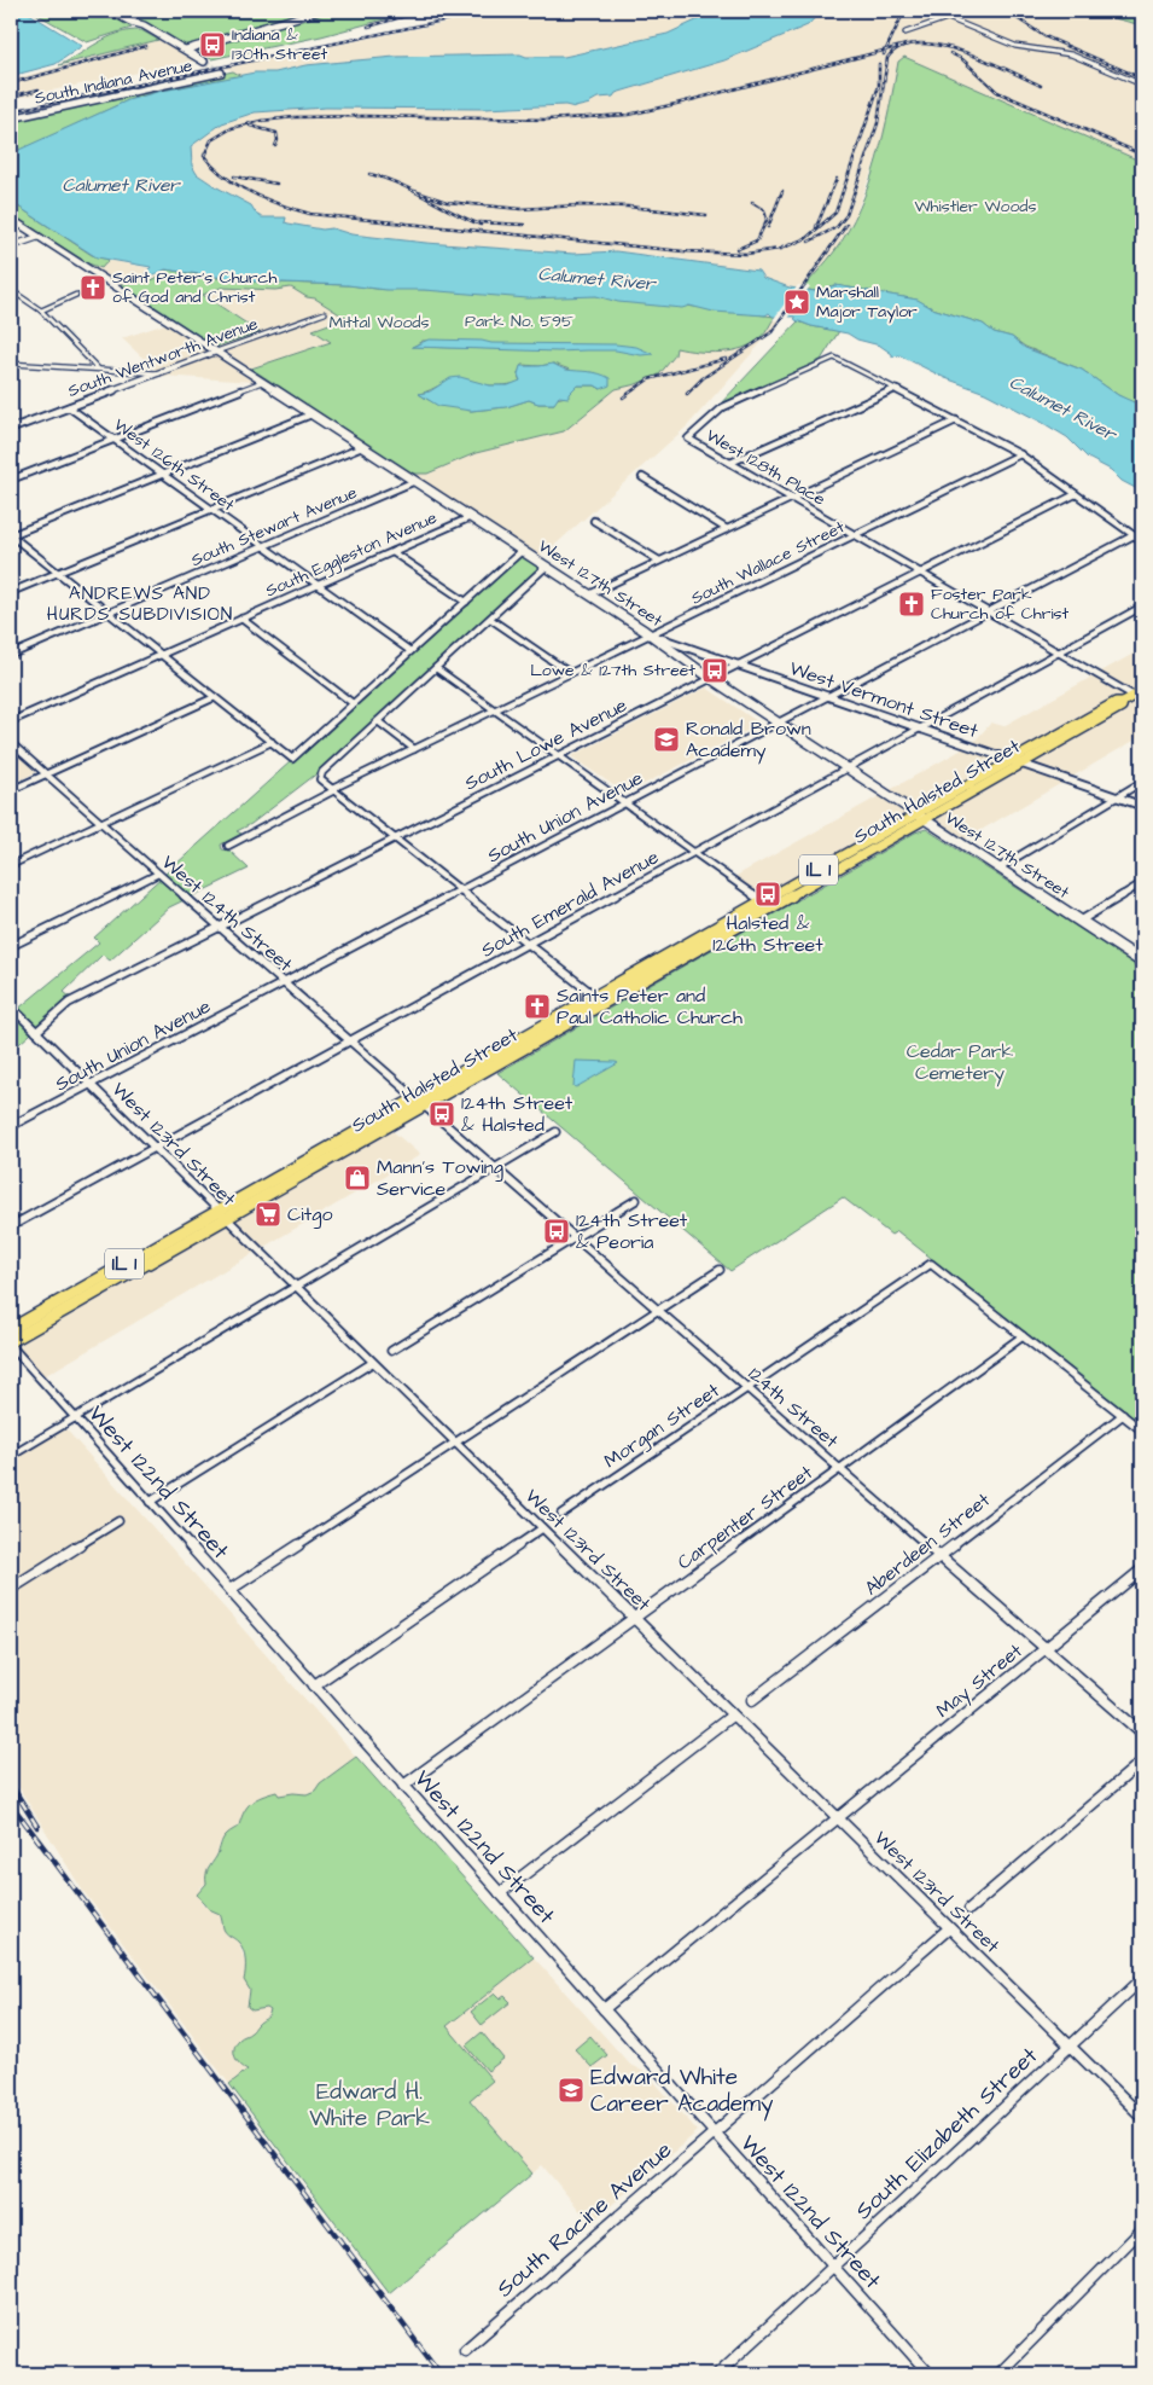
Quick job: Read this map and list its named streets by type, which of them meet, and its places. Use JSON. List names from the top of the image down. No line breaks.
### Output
{"streets":{"main road":["South Indiana Avenue","West 127th Street","South Halsted Street","IL 1"],"street":["South Wentworth Avenue","West 126th Street","West 128th Place","South Stewart Avenue","South Eggleston Avenue","South Wallace Street","West Vermont Street","South Lowe Avenue","South Union Avenue","South Emerald Avenue","West 124th Street","West 123rd Street","124th Street","Morgan Street","West 122nd Street","Carpenter Street","Aberdeen Street","May Street","South Elizabeth Street","South Racine Avenue"]},"crossings":[["South Wentworth Avenue","West 126th Street"],["South Wentworth Avenue","West 127th Street"],["West 126th Street","South Stewart Avenue"],["West 126th Street","South Eggleston Avenue"],["West 128th Place","South Wallace Street"],["West 128th Place","South Lowe Avenue"],["West 128th Place","South Halsted Street"],["West 128th Place","South Union Avenue"],["West 128th Place","South Emerald Avenue"],["South Stewart Avenue","West 127th Street"],["South Eggleston Avenue","West 127th Street"],["South Wallace Street","West 127th Street"],["South Wallace Street","West Vermont Street"],["West 127th Street","West Vermont Street"],["West 127th Street","South Lowe Avenue"],["West 127th Street","South Halsted Street"],["West 127th Street","South Union Avenue"],["West 127th Street","South Emerald Avenue"],["West Vermont Street","South Lowe Avenue"],["West Vermont Street","South Halsted Street"],["West Vermont Street","South Union Avenue"],["West Vermont Street","South Emerald Avenue"],["South Lowe Avenue","West 124th Street"],["South Lowe Avenue","West 123rd Street"],["South Halsted Street","West 124th Street"],["South Halsted Street","West 123rd Street"],["South Halsted Street","124th Street"],["South Union Avenue","West 124th Street"],["South Union Avenue","West 123rd Street"],["South Emerald Avenue","West 124th Street"],["South Emerald Avenue","West 123rd Street"],["West 124th Street","124th Street"],["West 123rd Street","Carpenter Street"],["West 123rd Street","May Street"],["West 123rd Street","South Elizabeth Street"],["West 123rd Street","South Racine Avenue"],["124th Street","Morgan Street"],["124th Street","Carpenter Street"],["124th Street","Aberdeen Street"],["124th Street","May Street"],["Morgan Street","Carpenter Street"],["West 122nd Street","Carpenter Street"],["West 122nd Street","May Street"],["West 122nd Street","South Elizabeth Street"],["West 122nd Street","South Racine Avenue"]],"districts":["ANDREWS AND HURDS SUBDIVISION"],"water":["Calumet River"],"parks":["Whistler Woods","Park No. 595","Mittal Woods","Cedar Park Cemetery","Edward H. White Park"],"places":{"bus stop":["Indiana & 130th Street","Lowe & 127th Street","Halsted & 126th Street","124th Street & Halsted","124th Street & Peoria"],"church":["Saint Peter's Church of God and Christ","Foster Park Church of Christ","Saints Peter and Paul Catholic Church"],"place":["Marshall Major Taylor"],"school or university":["Ronald Brown Academy","Edward White Career Academy"],"shop":["Mann's Towing Service"],"supermarket":["Citgo"]}}
